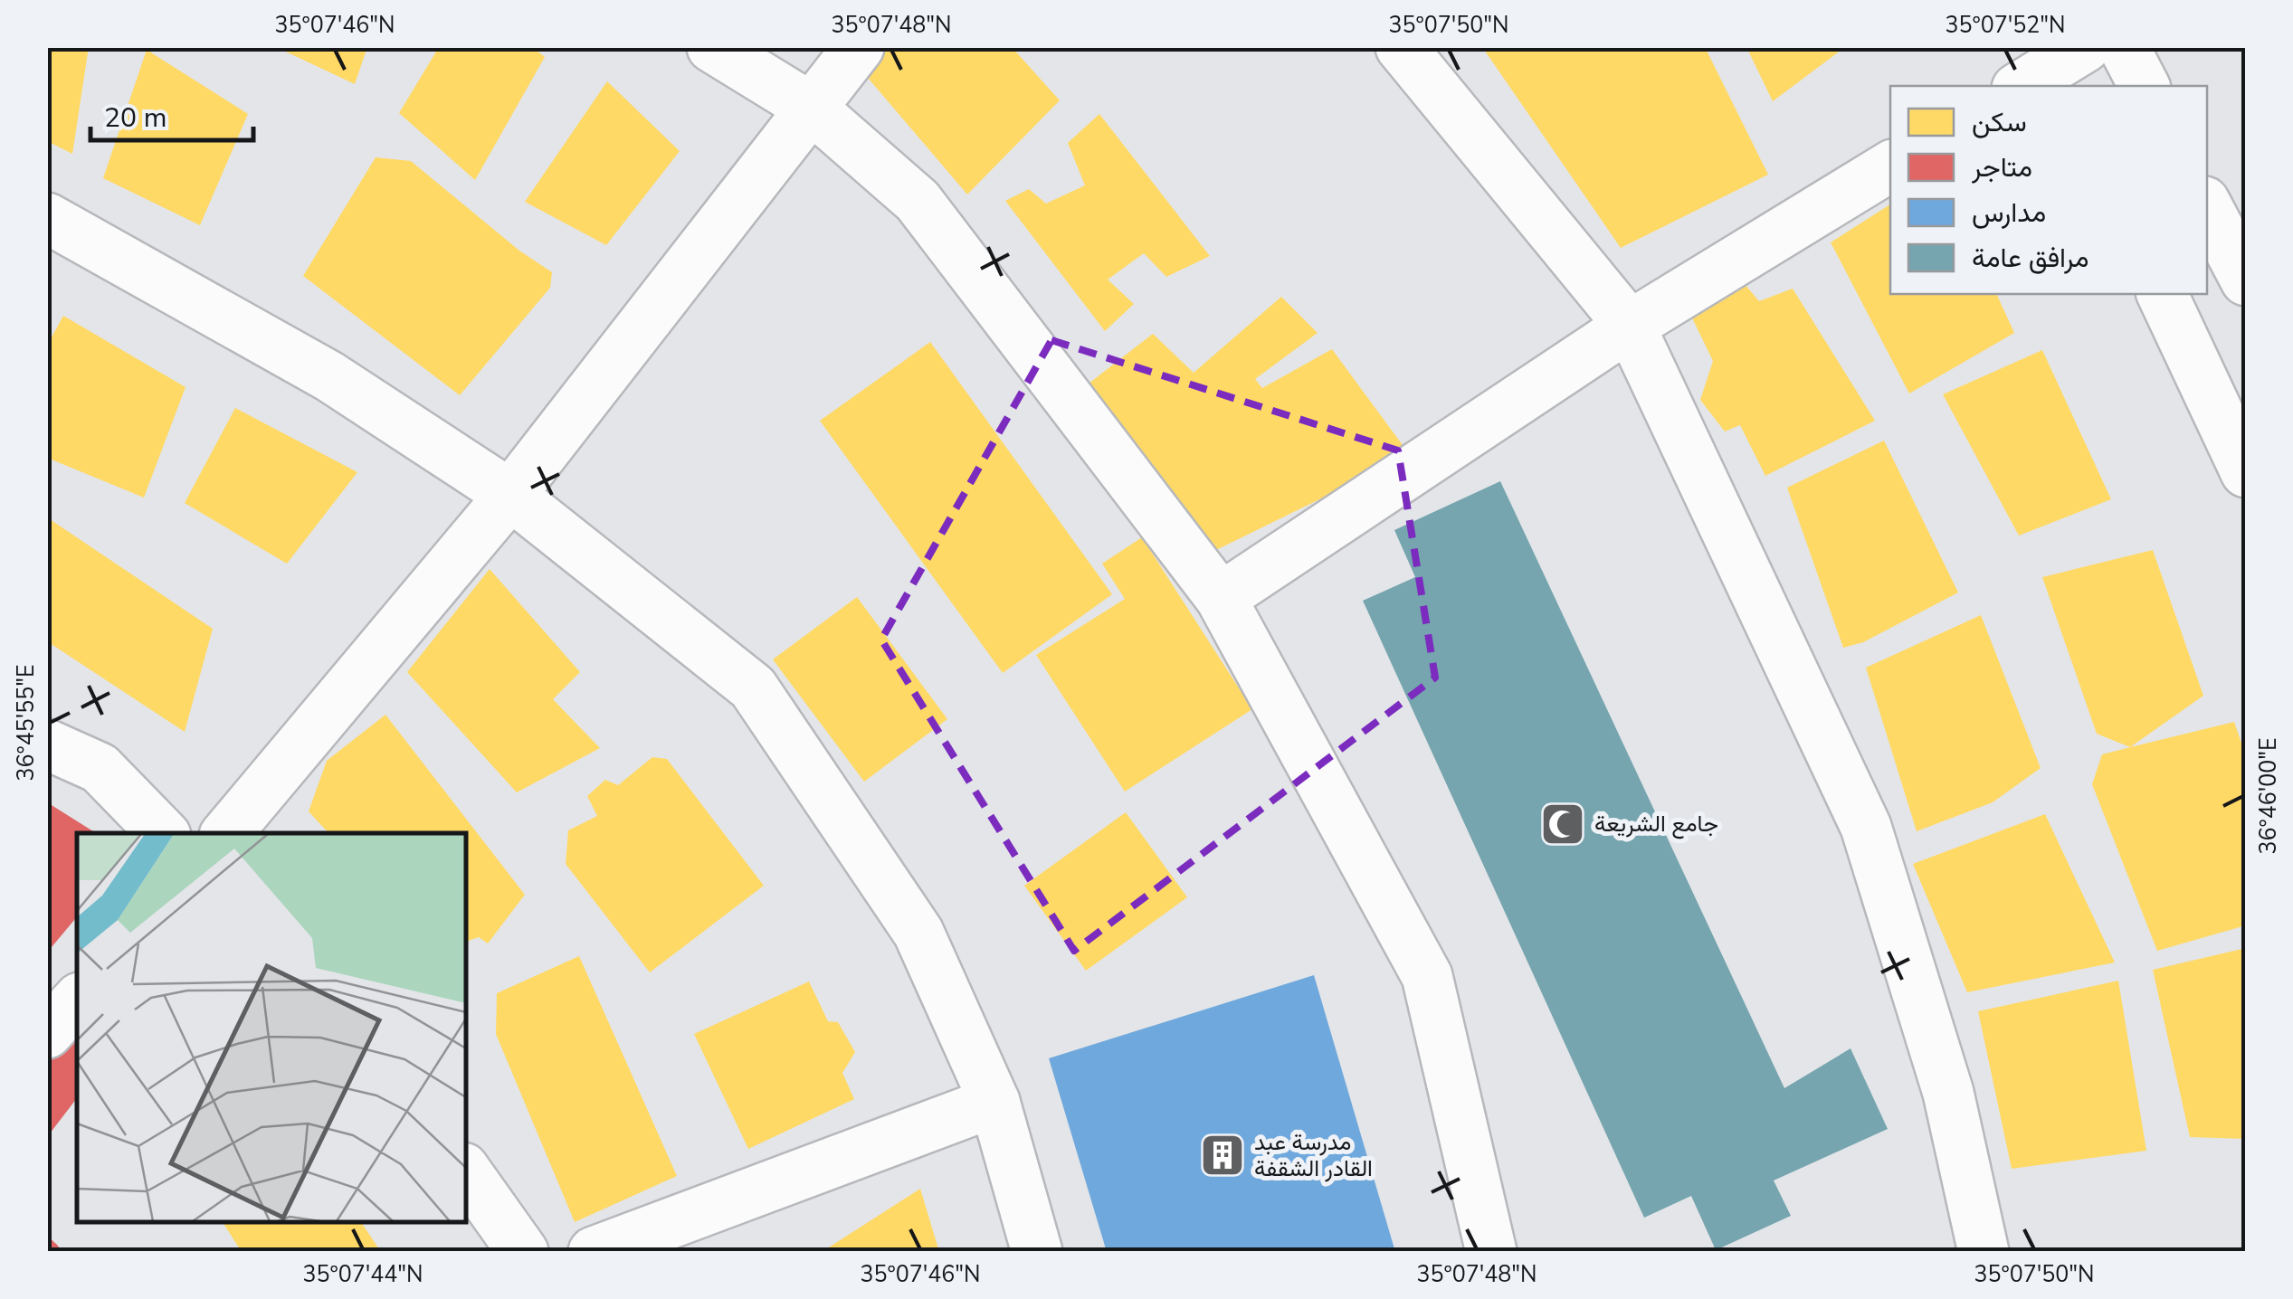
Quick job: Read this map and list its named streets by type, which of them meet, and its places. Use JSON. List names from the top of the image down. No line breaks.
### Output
{"places":{"mosque":["جامع الشريعة"],"building":["مدرسة عبد القادر الشقفة"]},"legend":["سكن","متاجر","مدارس","مرافق عامة"],"scale_bar":"20 m","coordinates":["35°07'46\"N","35°07'48\"N","35°07'50\"N","35°07'52\"N","36°45'55\"E","36°46'00\"E","35°07'44\"N"]}
